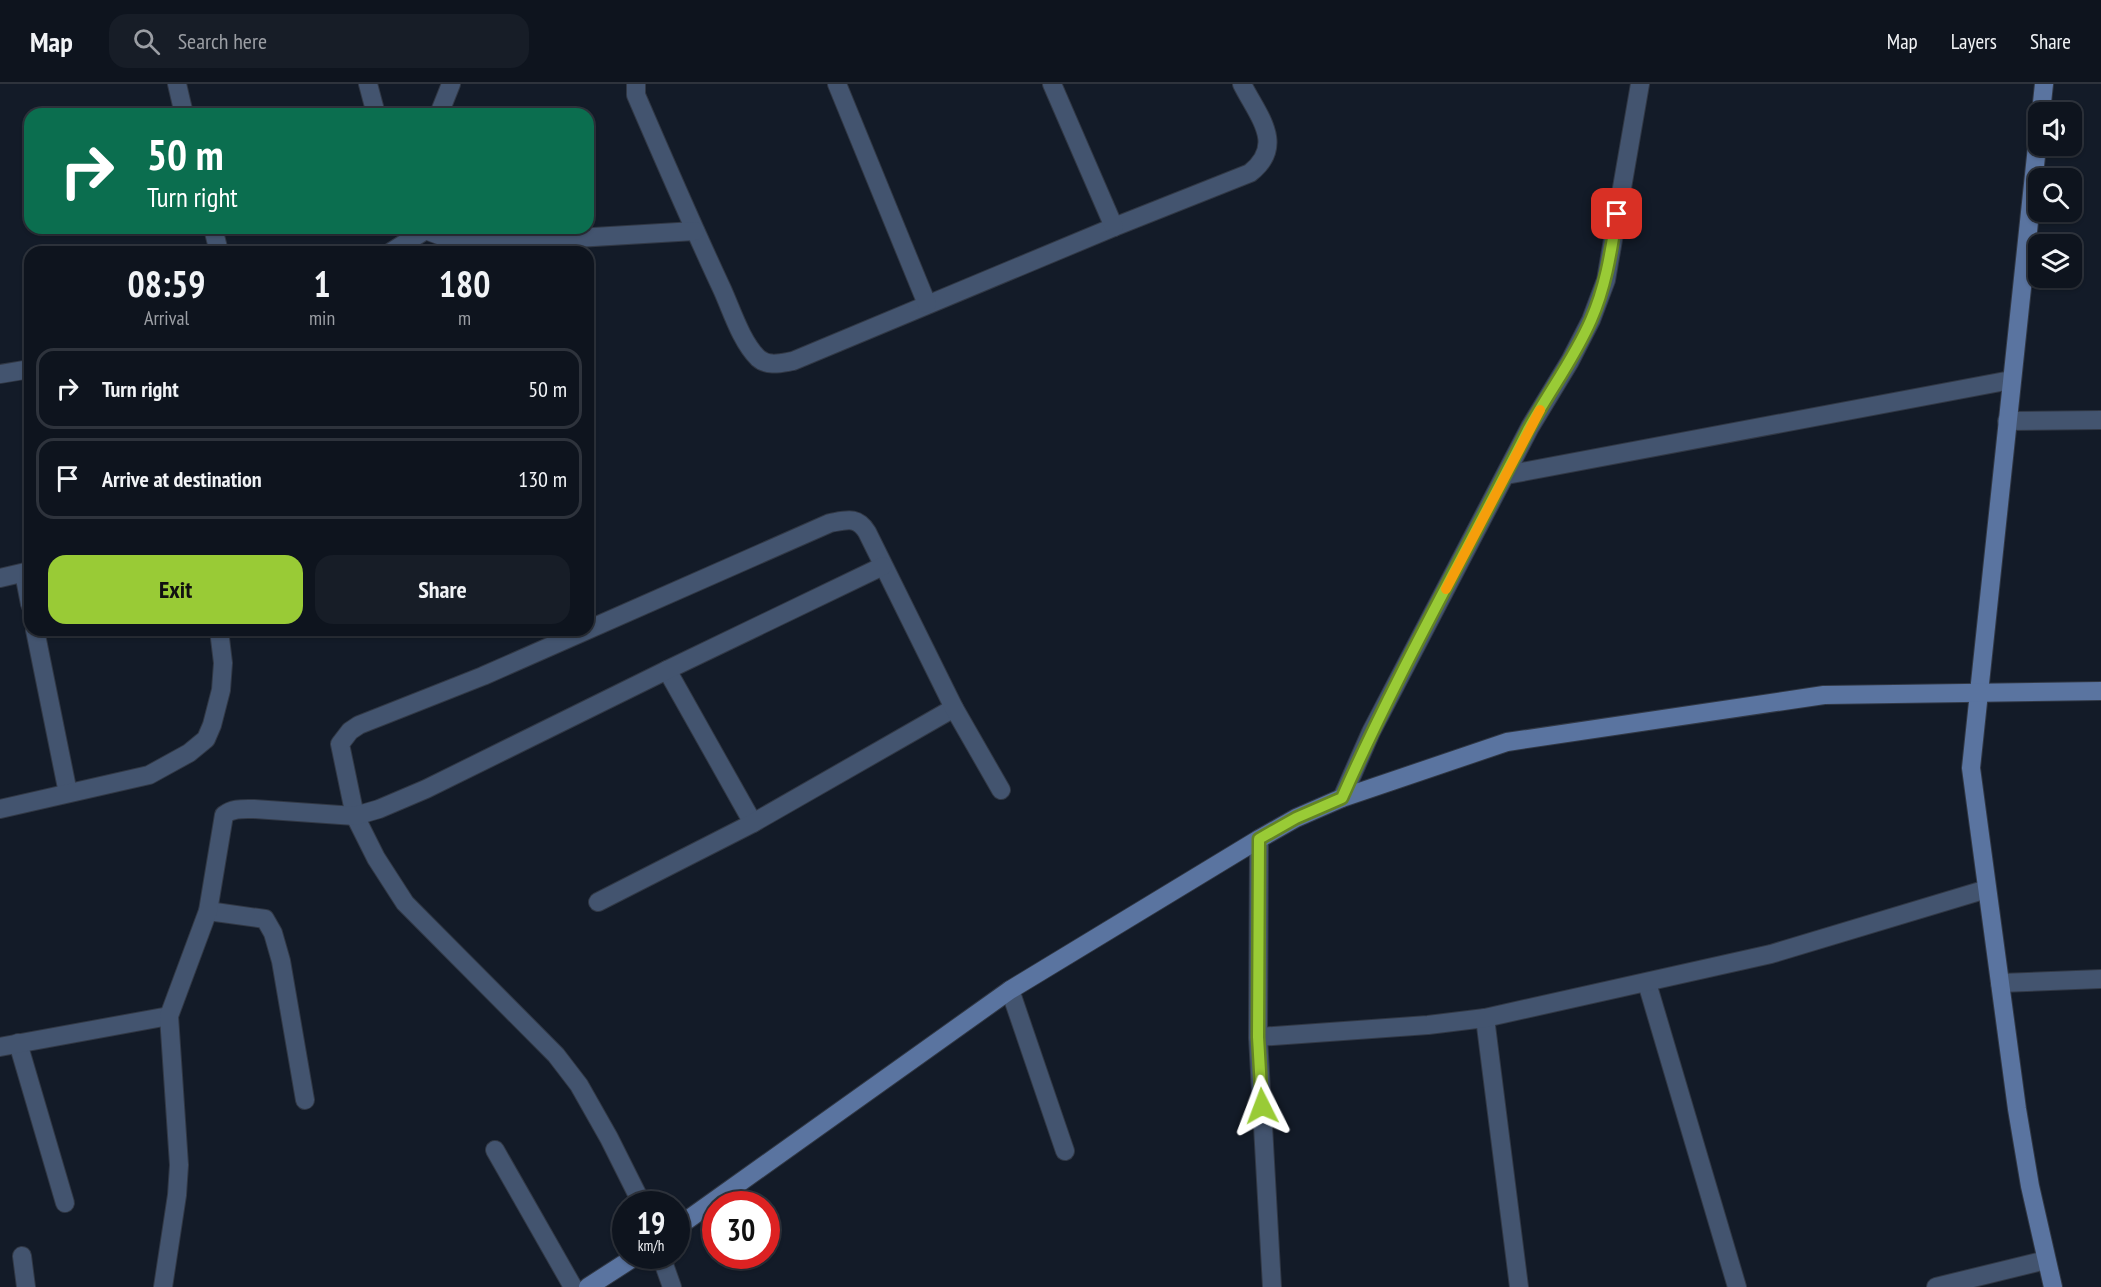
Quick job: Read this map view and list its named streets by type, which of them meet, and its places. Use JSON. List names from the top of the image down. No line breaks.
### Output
{"page":{"header":"Map","search":"Search here","nav":["Map","Layers","Share"],"turn":["50 m","Turn right"],"eta":["08:59","Arrival","1","min","180","m"],"list":[{"name":"Turn right","value":"50 m"},{"name":"Arrive at destination","value":"130 m"}],"buttons":["Exit","Share"],"speed":"19 km/h","limit":"30"}}
